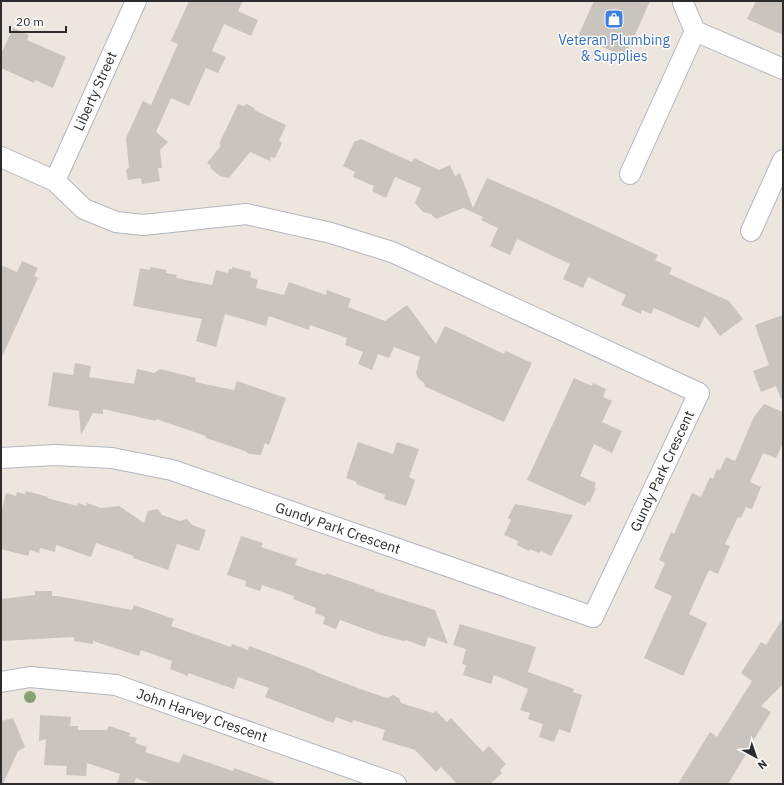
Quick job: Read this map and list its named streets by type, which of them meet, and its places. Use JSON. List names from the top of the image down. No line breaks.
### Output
{"streets":{"street":["Liberty Street","Gundy Park Crescent","John Harvey Crescent"]},"crossings":[["Liberty Street","Gundy Park Crescent"]],"places":{"shop":["Veteran Plumbing & Supplies"]},"scale_bar":"20 m","north":"bottom right"}
